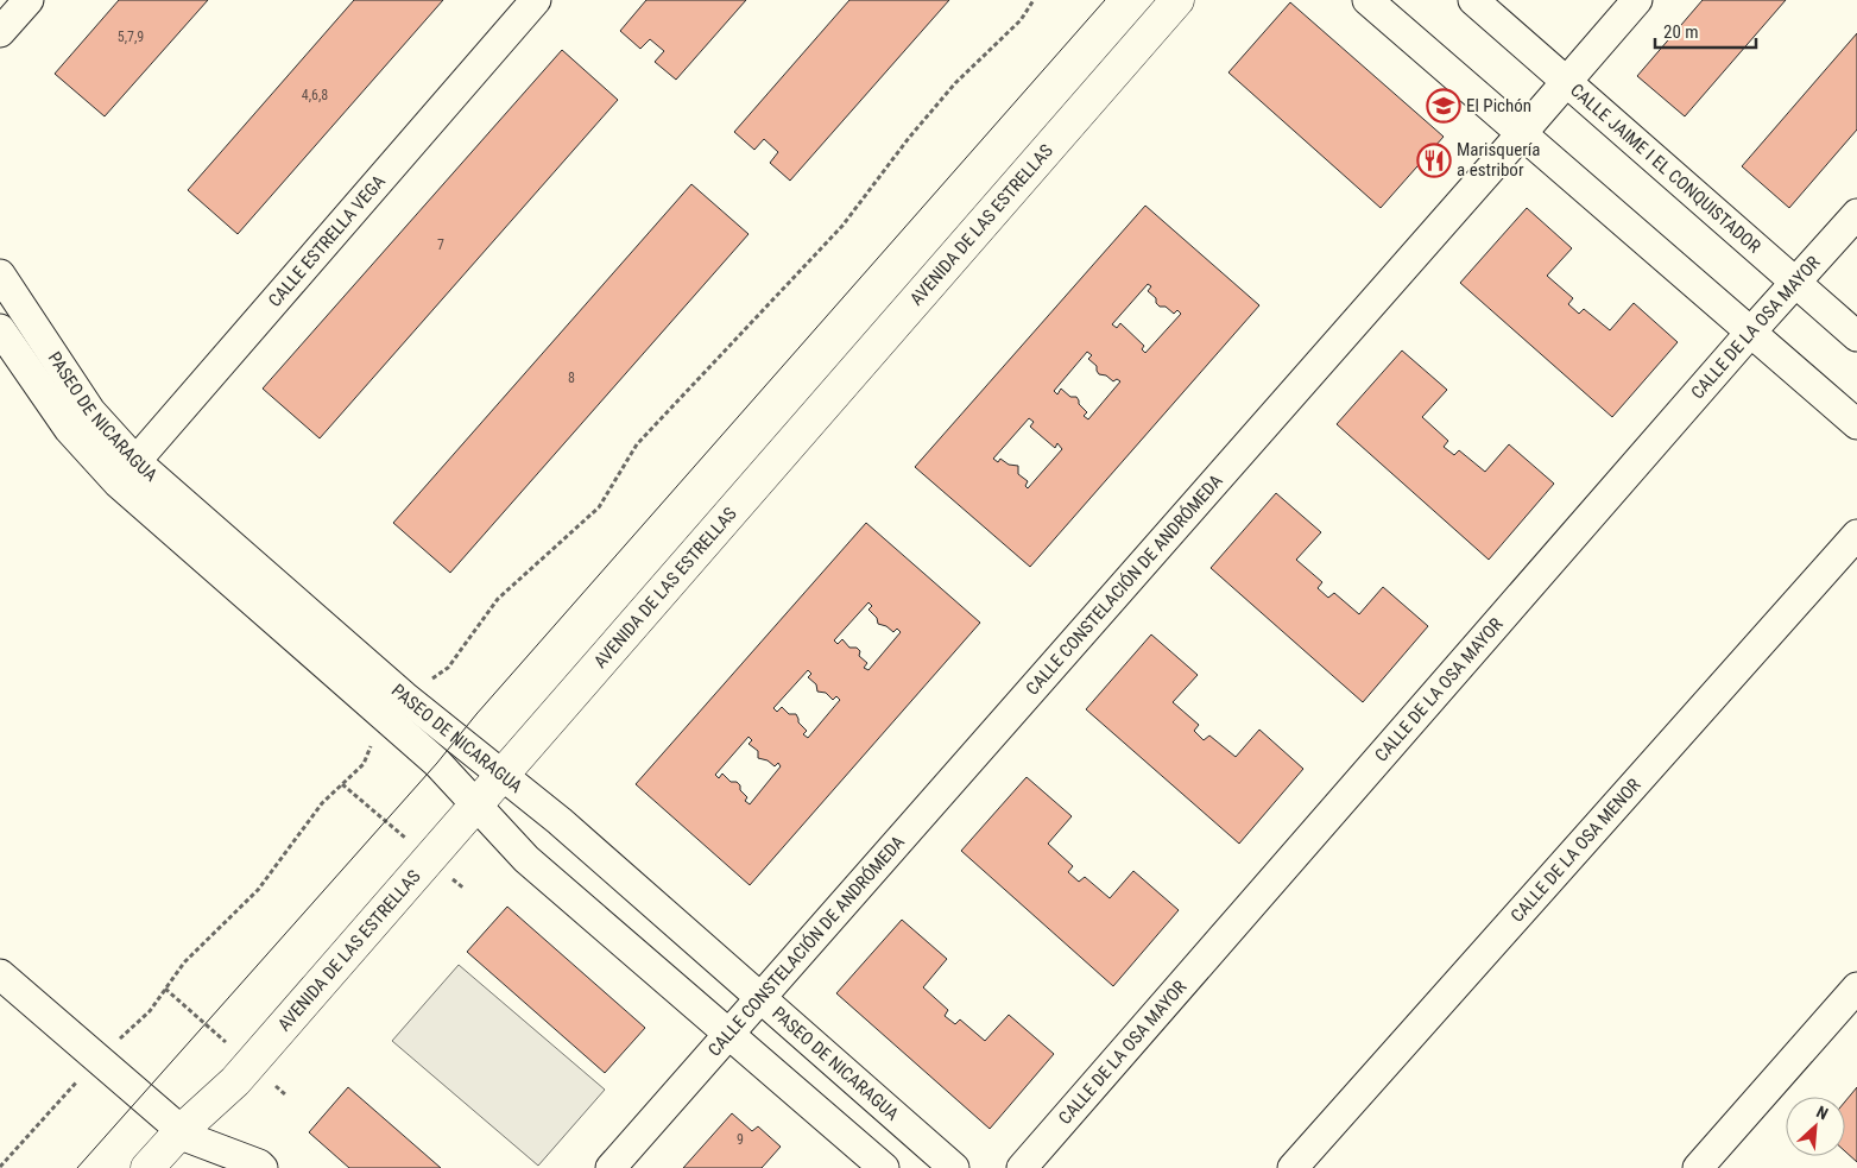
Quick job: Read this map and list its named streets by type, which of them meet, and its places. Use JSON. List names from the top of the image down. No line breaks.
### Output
{"streets":{"street":["CALLE JAIME I EL CONQUISTADOR","AVENIDA DE LAS ESTRELLAS","CALLE ESTRELLA VEGA","CALLE DE LA OSA MAYOR","PASEO DE NICARAGUA","CALLE CONSTELACIÓN DE ANDRÓMEDA","CALLE DE LA OSA MENOR"]},"crossings":[["CALLE JAIME I EL CONQUISTADOR","CALLE DE LA OSA MAYOR"],["CALLE JAIME I EL CONQUISTADOR","CALLE CONSTELACIÓN DE ANDRÓMEDA"],["AVENIDA DE LAS ESTRELLAS","PASEO DE NICARAGUA"],["CALLE ESTRELLA VEGA","PASEO DE NICARAGUA"],["PASEO DE NICARAGUA","CALLE CONSTELACIÓN DE ANDRÓMEDA"]],"places":{"school or university":["El Pichón"],"restaurant":["Marisquería a estribor"]},"house_numbers":["5,7,9","4,6,8","7","8","9"],"scale_bar":"20 m","north":"top right"}
